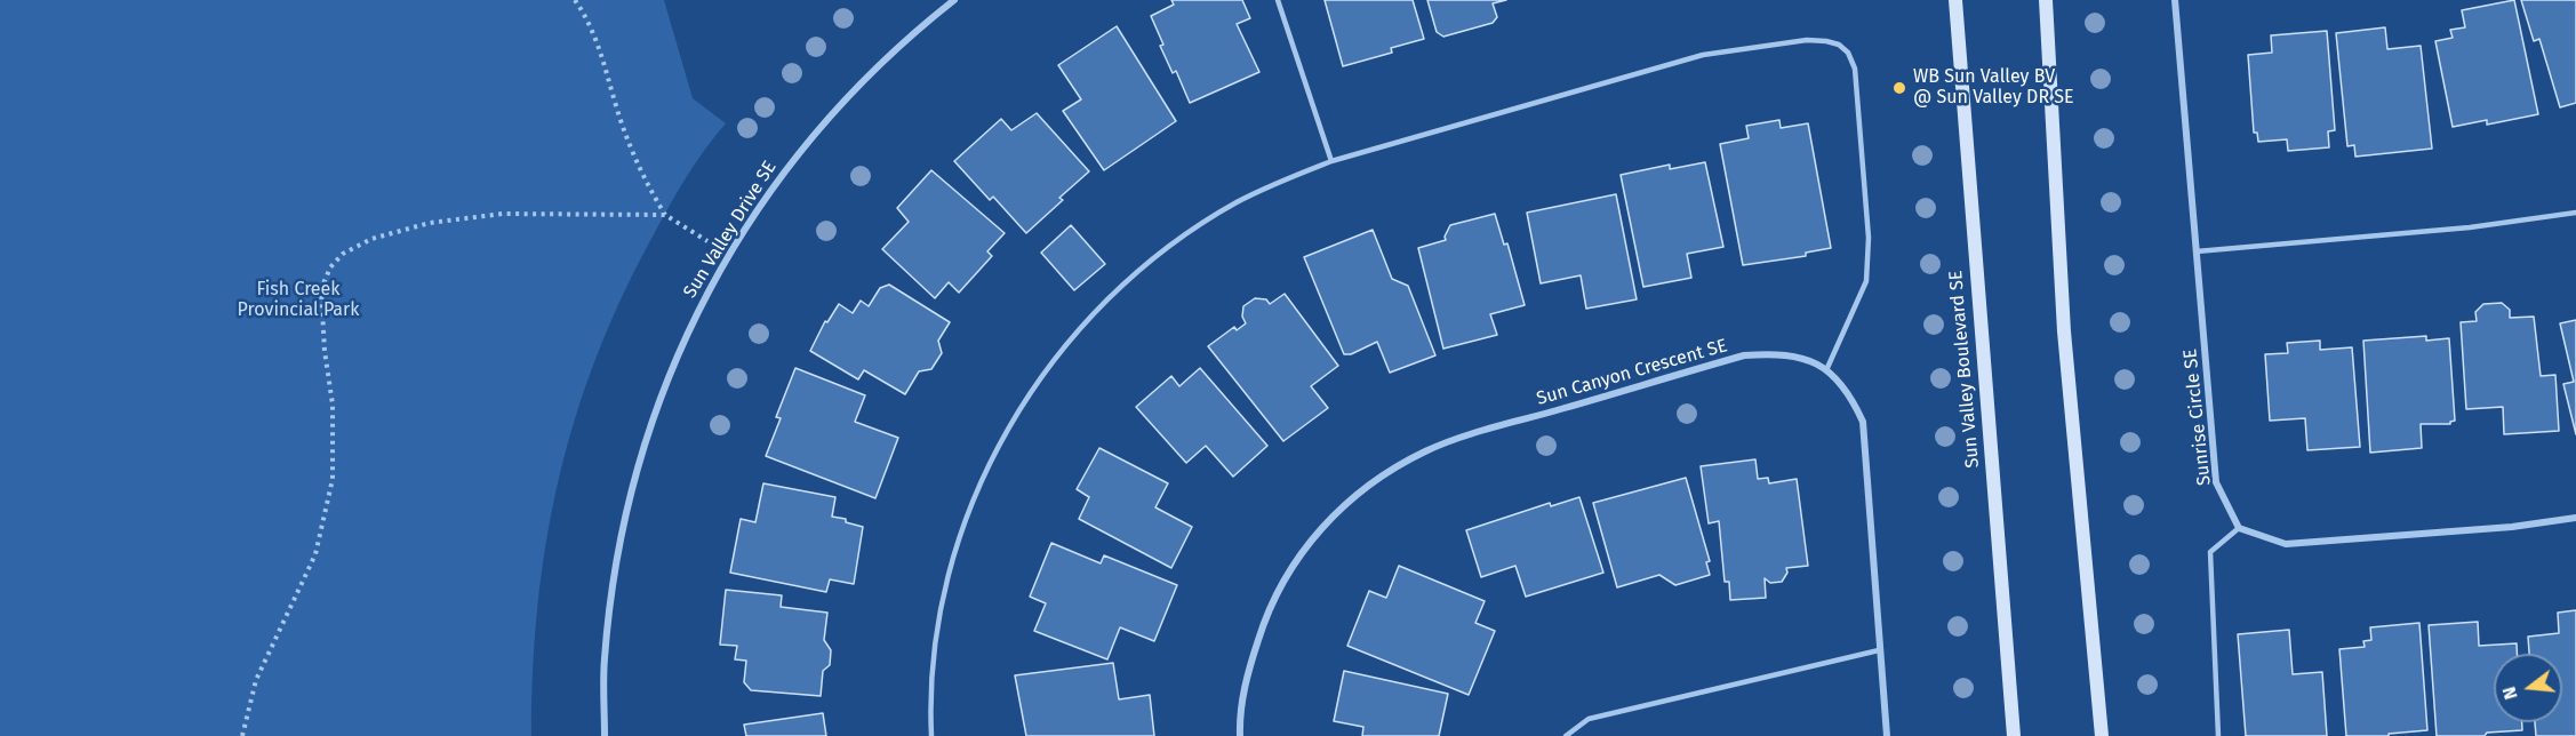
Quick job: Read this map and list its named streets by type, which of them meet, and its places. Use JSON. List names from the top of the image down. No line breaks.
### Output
{"streets":{"main road":["Sun Valley Boulevard SE"],"street":["Sun Valley Drive SE","Sun Canyon Crescent SE","Sunrise Circle SE"]},"parks":["Fish Creek Provincial Park"],"places":["WB Sun Valley BV @ Sun Valley DR SE"],"north":"left"}
